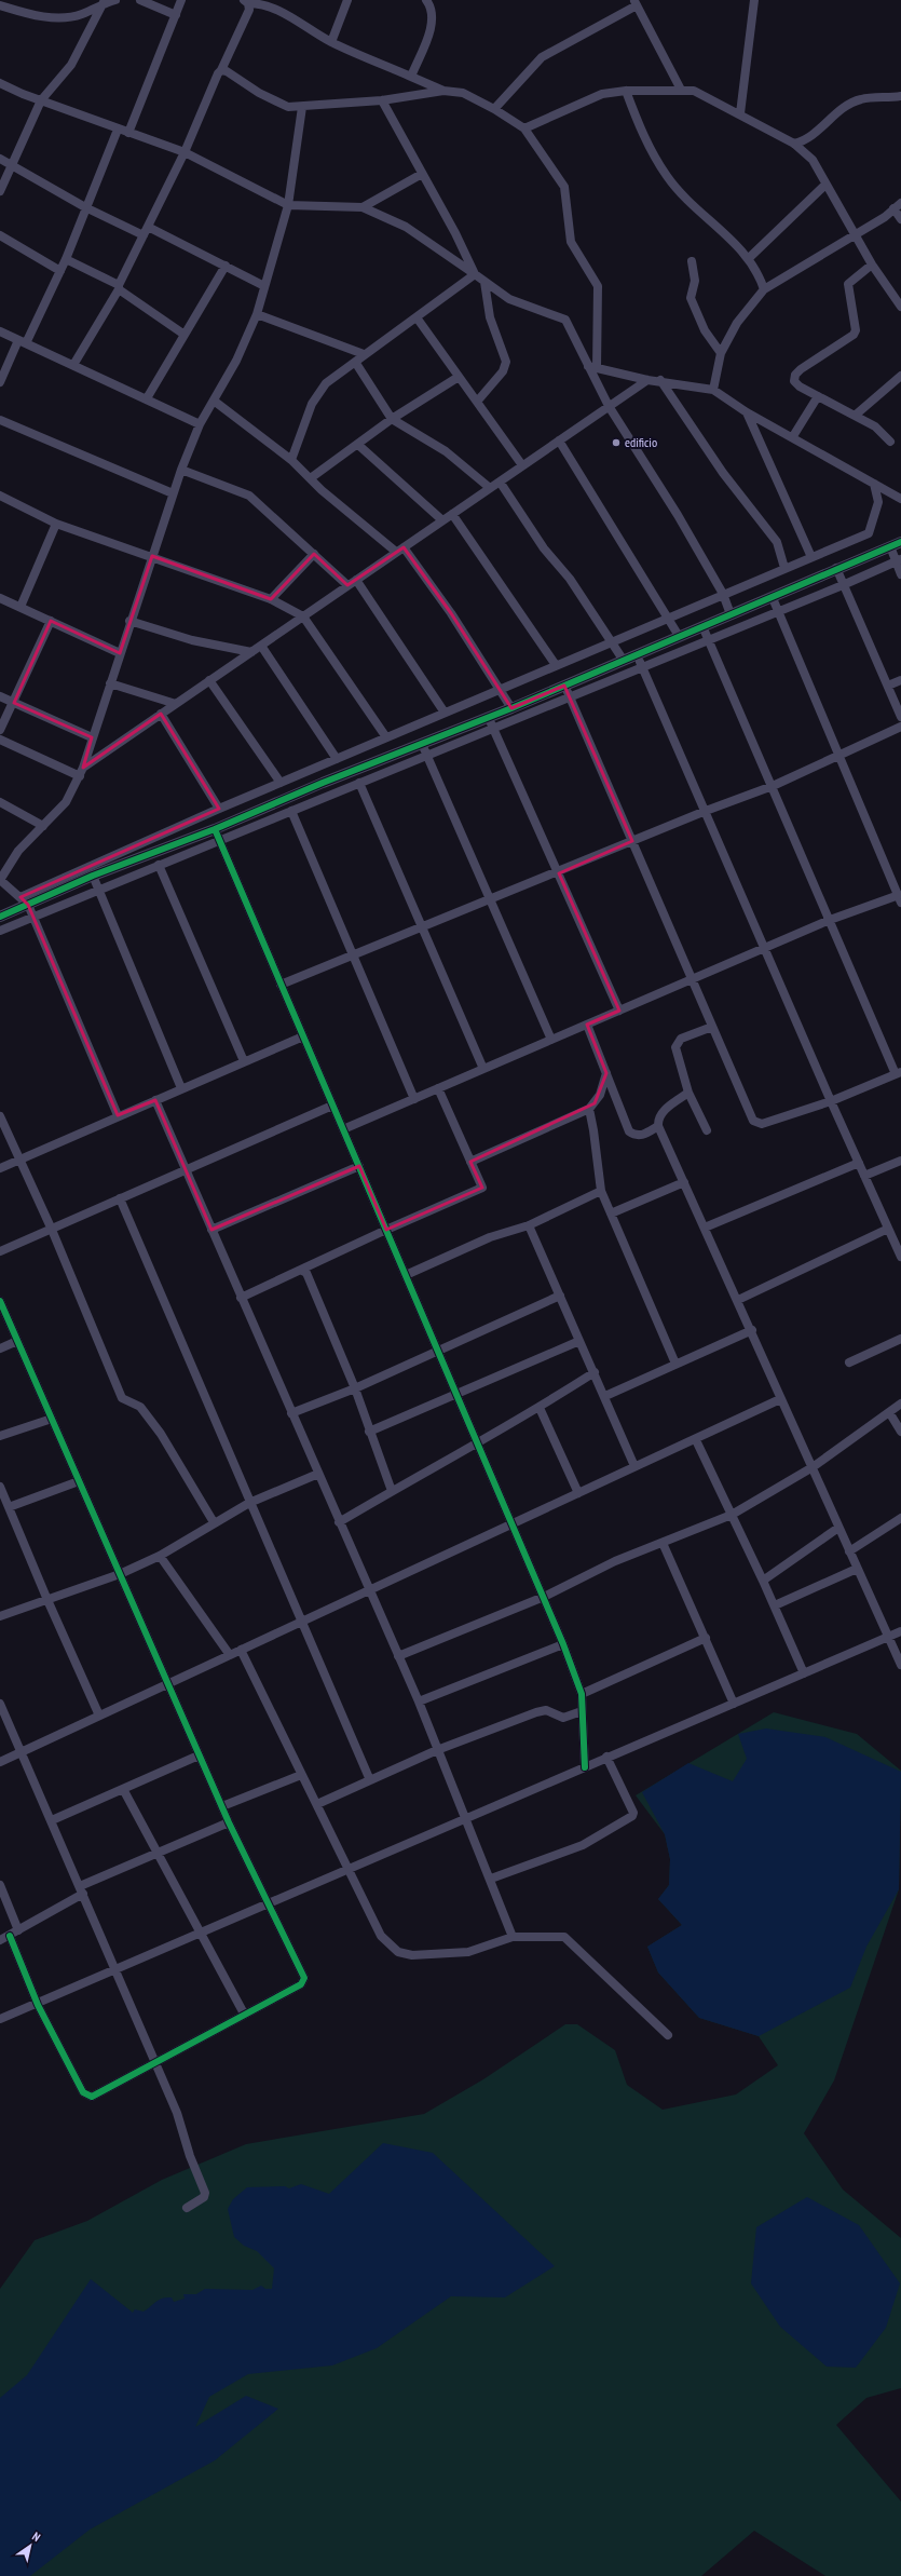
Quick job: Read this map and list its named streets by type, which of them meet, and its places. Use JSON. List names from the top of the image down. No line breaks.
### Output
{"places":["edificio"],"north":"top right"}
